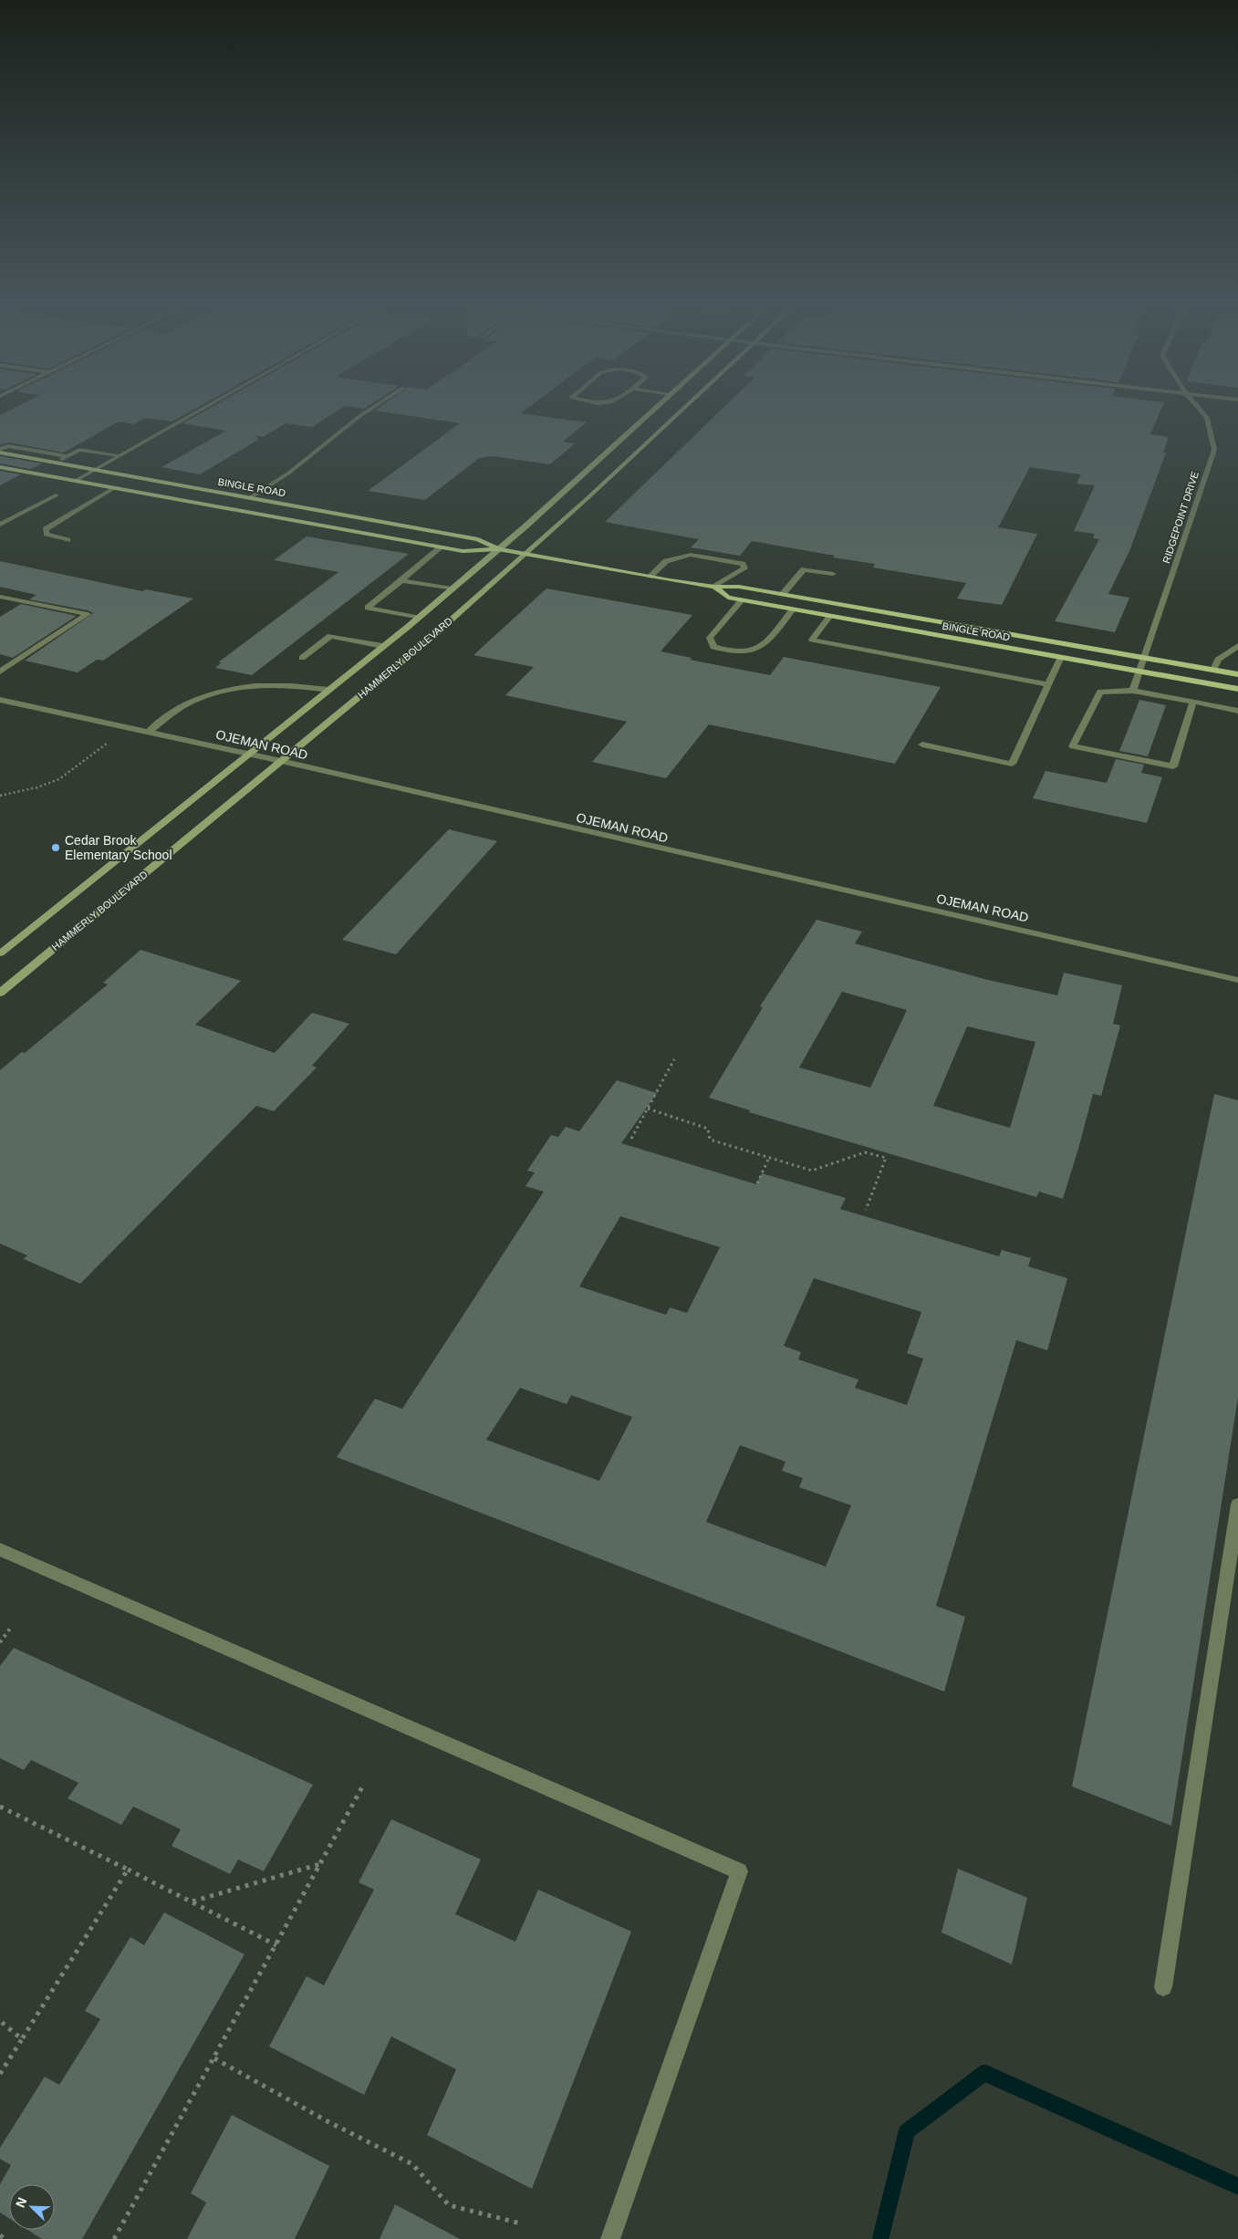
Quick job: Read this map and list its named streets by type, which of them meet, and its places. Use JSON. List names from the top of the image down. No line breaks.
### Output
{"streets":{"main road":["BINGLE ROAD","HAMMERLY BOULEVARD"],"street":["RIDGEPOINT DRIVE","OJEMAN ROAD"]},"crossings":[["BINGLE ROAD","RIDGEPOINT DRIVE"],["BINGLE ROAD","HAMMERLY BOULEVARD"],["HAMMERLY BOULEVARD","OJEMAN ROAD"]],"places":["Cedar Brook Elementary School"],"north":"top left"}
